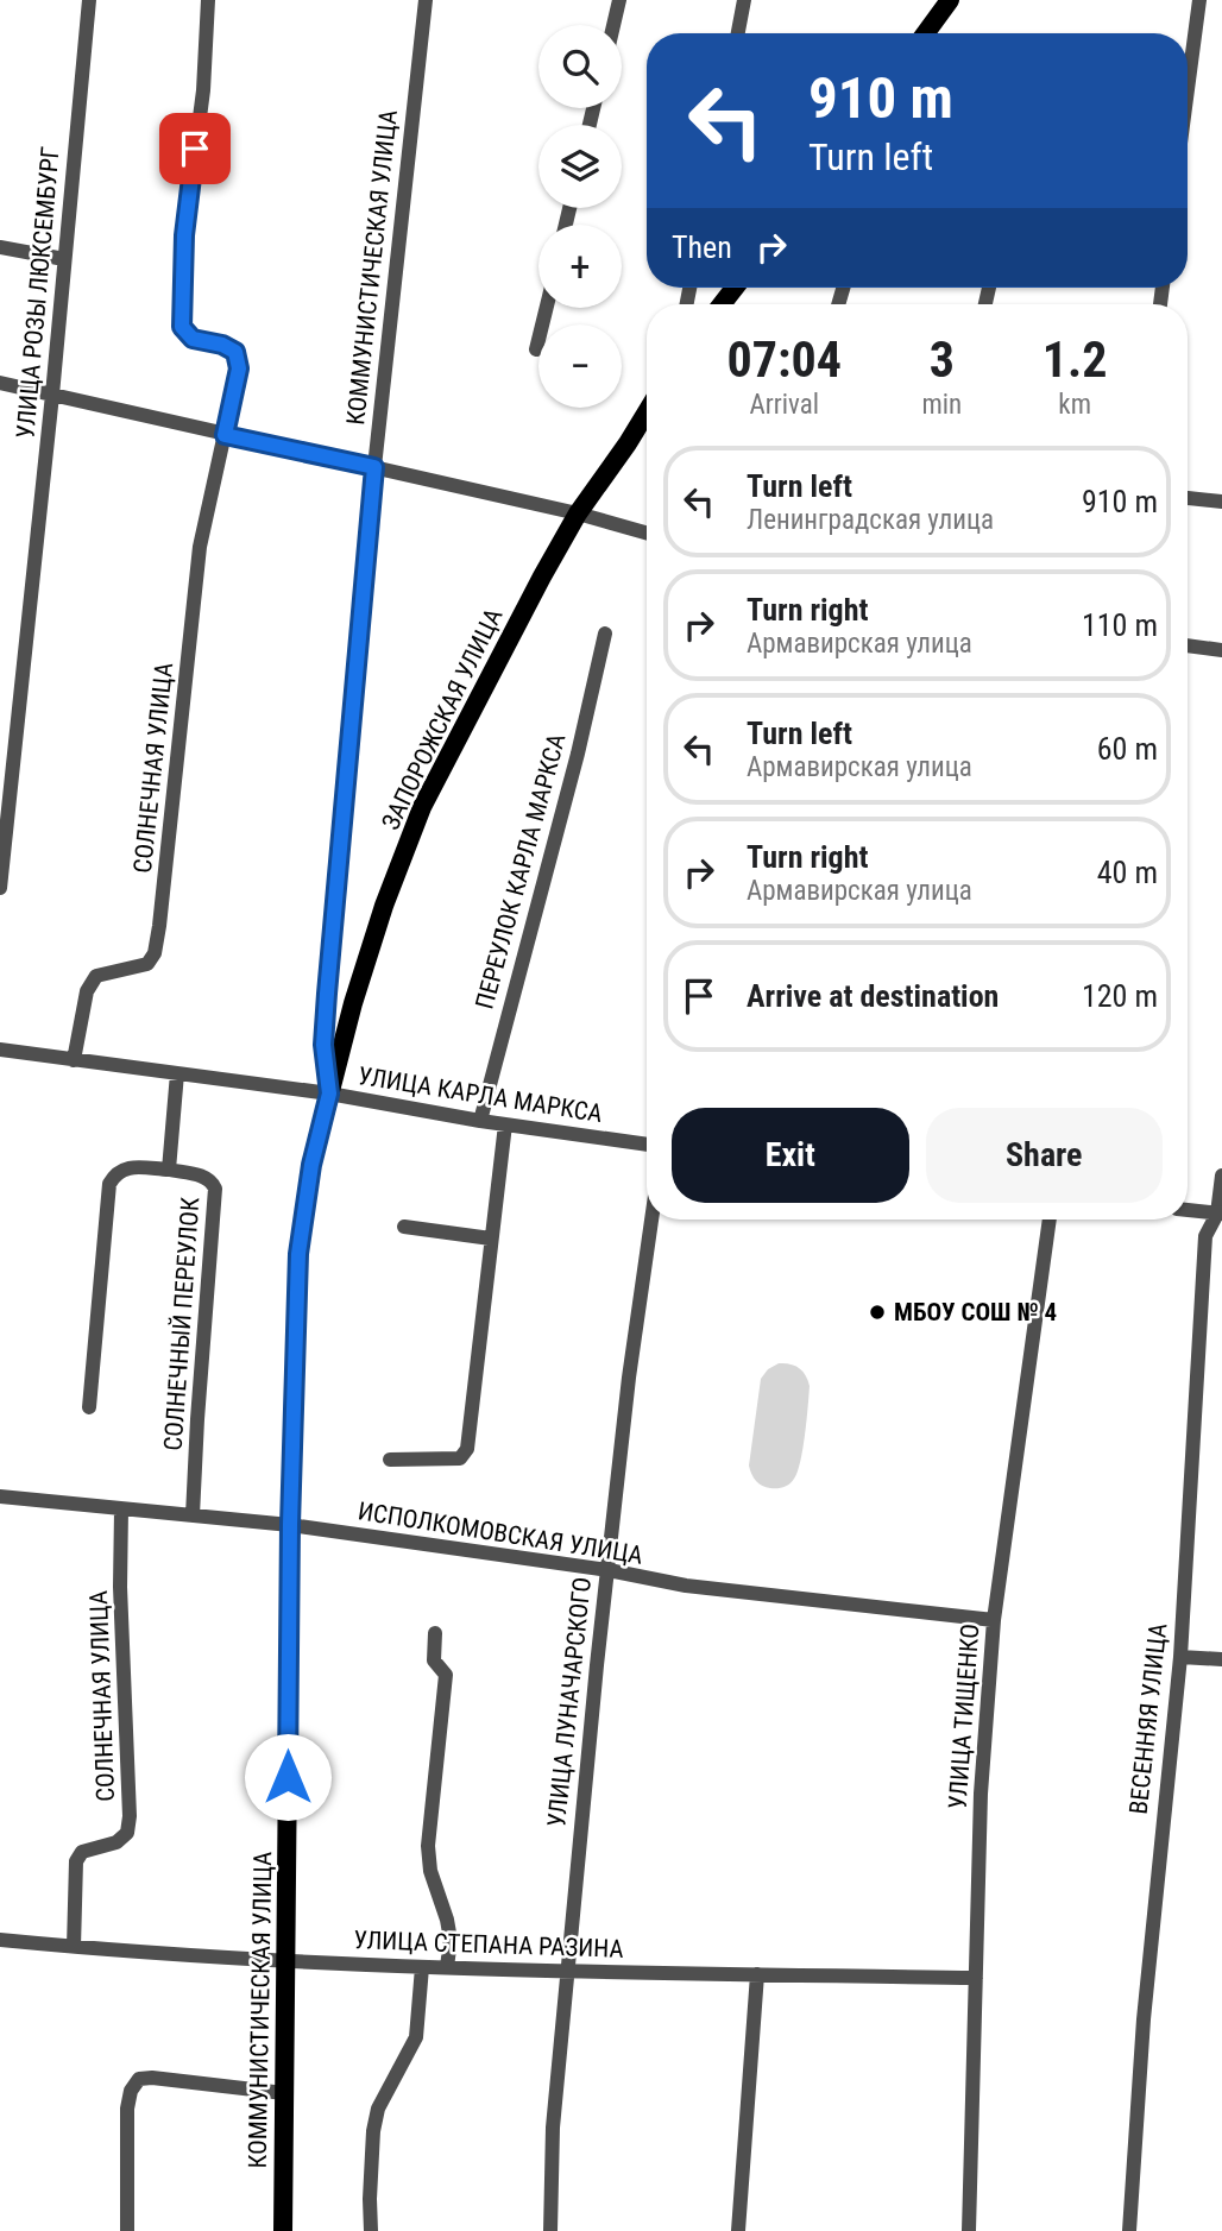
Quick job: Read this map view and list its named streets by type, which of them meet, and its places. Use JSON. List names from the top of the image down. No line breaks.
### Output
{"streets":{"main road":["КОММУНИСТИЧЕСКАЯ УЛИЦА","ЗАПОРОЖСКАЯ УЛИЦА"],"street":["УЛИЦА РОЗЫ ЛЮКСЕМБУРГ","СОЛНЕЧНАЯ УЛИЦА","ПЕРЕУЛОК КАРЛА МАРКСА","УЛИЦА КАРЛА МАРКСА","СОЛНЕЧНЫЙ ПЕРЕУЛОК","ИСПОЛКОМОВСКАЯ УЛИЦА","УЛИЦА ЛУНАЧАРСКОГО","УЛИЦА ТИЩЕНКО","ВЕСЕННЯЯ УЛИЦА","УЛИЦА СТЕПАНА РАЗИНА"]},"crossings":[["КОММУНИСТИЧЕСКАЯ УЛИЦА","ЗАПОРОЖСКАЯ УЛИЦА"],["КОММУНИСТИЧЕСКАЯ УЛИЦА","УЛИЦА КАРЛА МАРКСА"],["КОММУНИСТИЧЕСКАЯ УЛИЦА","ИСПОЛКОМОВСКАЯ УЛИЦА"],["КОММУНИСТИЧЕСКАЯ УЛИЦА","УЛИЦА СТЕПАНА РАЗИНА"],["ЗАПОРОЖСКАЯ УЛИЦА","УЛИЦА КАРЛА МАРКСА"],["СОЛНЕЧНАЯ УЛИЦА","УЛИЦА КАРЛА МАРКСА"],["СОЛНЕЧНАЯ УЛИЦА","ИСПОЛКОМОВСКАЯ УЛИЦА"],["СОЛНЕЧНАЯ УЛИЦА","УЛИЦА СТЕПАНА РАЗИНА"],["ПЕРЕУЛОК КАРЛА МАРКСА","УЛИЦА КАРЛА МАРКСА"],["СОЛНЕЧНЫЙ ПЕРЕУЛОК","ИСПОЛКОМОВСКАЯ УЛИЦА"],["ИСПОЛКОМОВСКАЯ УЛИЦА","УЛИЦА ЛУНАЧАРСКОГО"],["ИСПОЛКОМОВСКАЯ УЛИЦА","УЛИЦА ТИЩЕНКО"],["УЛИЦА ЛУНАЧАРСКОГО","УЛИЦА СТЕПАНА РАЗИНА"],["УЛИЦА ТИЩЕНКО","УЛИЦА СТЕПАНА РАЗИНА"]],"places":["МБОУ СОШ № 4"],"page":{"map_buttons":["+","−"],"turn":["910 m","Turn left"],"then":"Then","eta":["07:04","Arrival","3","min","1.2","km"],"list":[{"name":"Turn left","note":"Ленинградская улица","value":"910 m"},{"name":"Turn right","note":"Армавирская улица","value":"110 m"},{"name":"Turn left","note":"Армавирская улица","value":"60 m"},{"name":"Turn right","note":"Армавирская улица","value":"40 m"},{"name":"Arrive at destination","value":"120 m"}],"buttons":["Exit","Share"]}}
